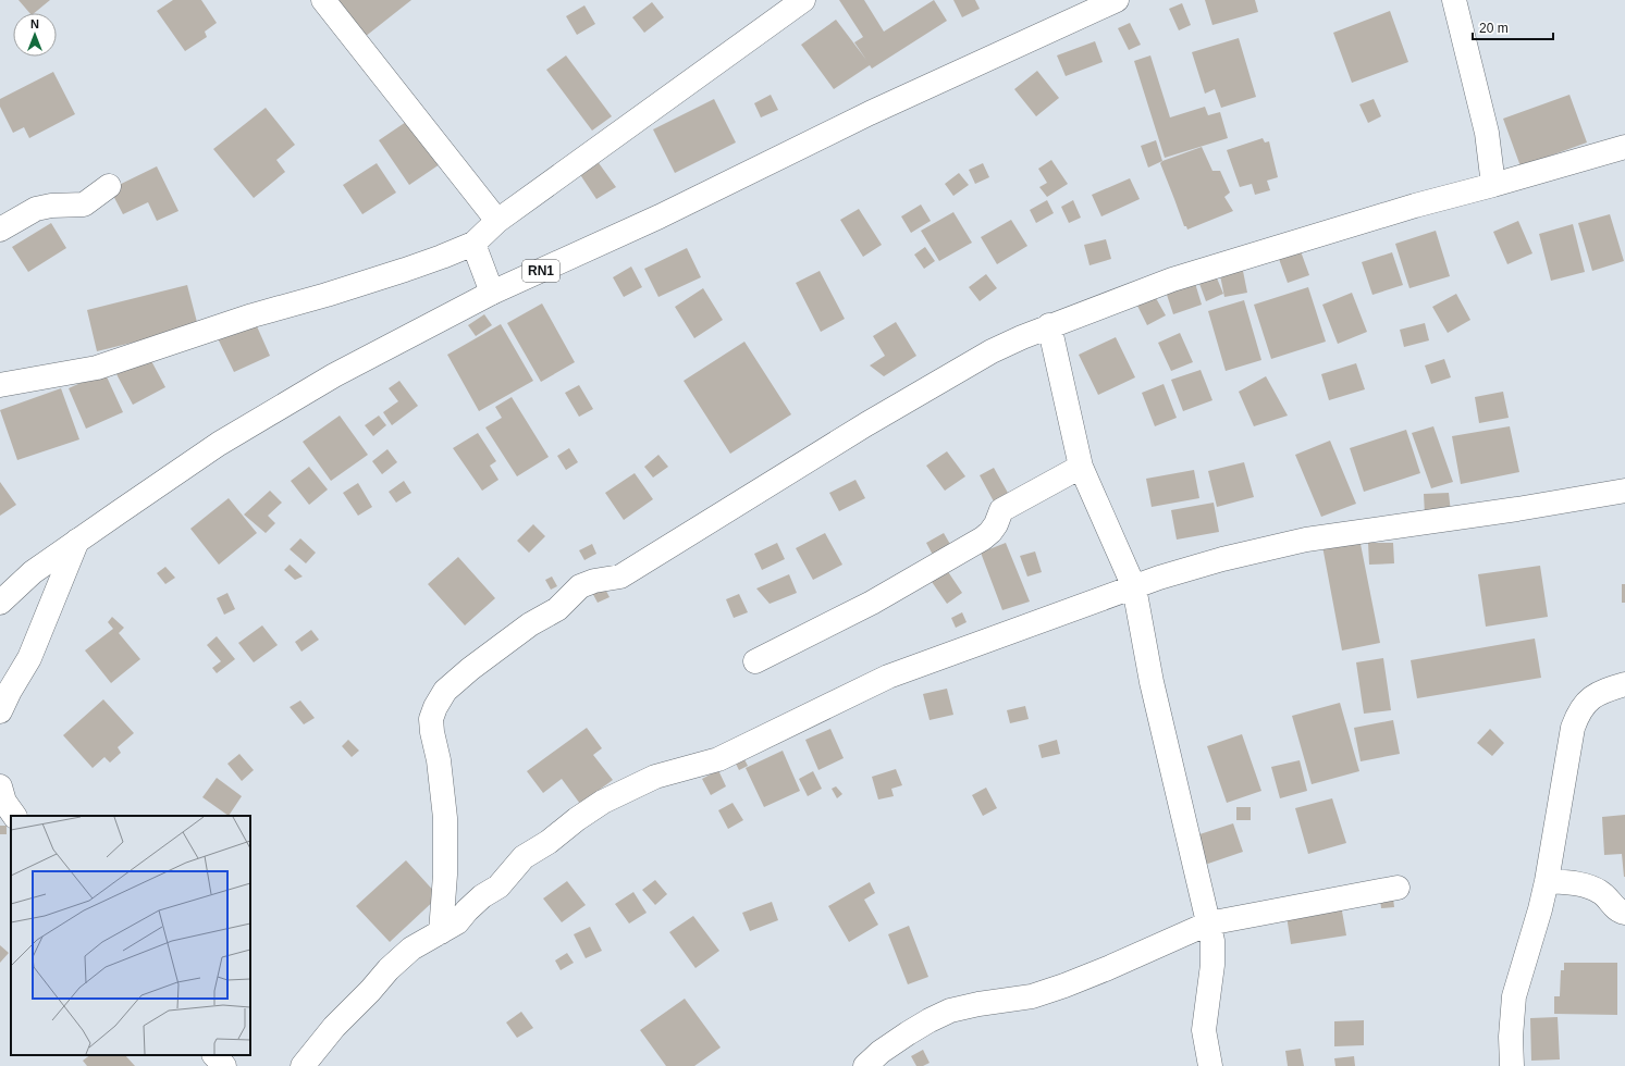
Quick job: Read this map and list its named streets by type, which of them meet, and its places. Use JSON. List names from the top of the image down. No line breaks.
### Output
{"streets":{"main road":["RN1"]},"scale_bar":"20 m","north":"top"}
